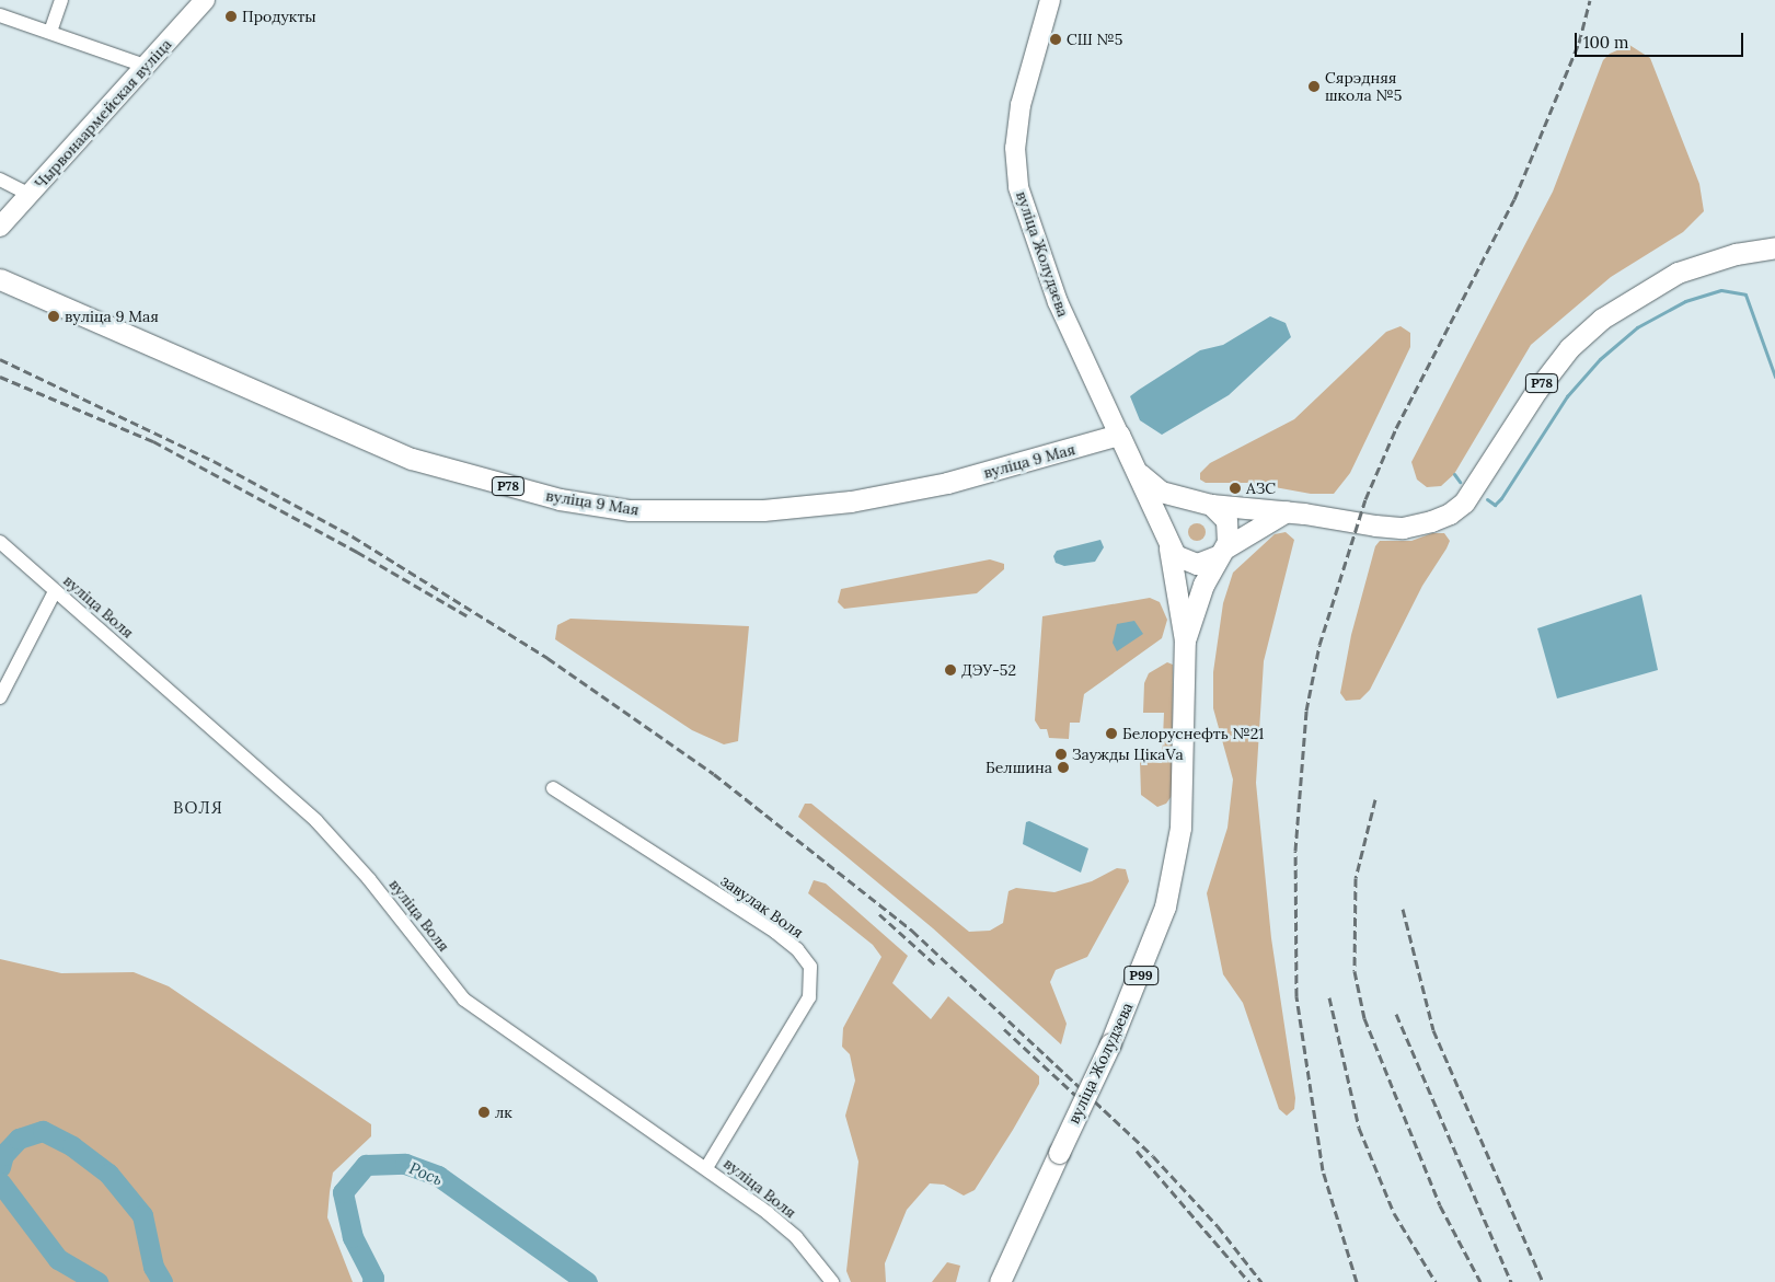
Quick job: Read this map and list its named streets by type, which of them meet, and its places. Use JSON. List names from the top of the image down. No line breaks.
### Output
{"streets":{"main road":["Чырвонаармейская вуліца","вуліца Жолудзева","Р78","вуліца 9 Мая","Р99"],"street":["вуліца Воля","завулак Воля"]},"crossings":[["вуліца Жолудзева","Р78"],["вуліца Жолудзева","вуліца 9 Мая"],["вуліца Жолудзева","Р99"],["Р78","вуліца 9 Мая"],["Р78","Р99"],["вуліца Воля","завулак Воля"]],"districts":["ВОЛЯ"],"water":["Рось"],"places":["Продукты","СШ №5","Сярэдняя школа №5","вуліца 9 Мая","АЗС","ДЭУ-52","Белоруснефть №21","Заужды ЦікаVа","Белшина","лк"],"scale_bar":"100 m"}
